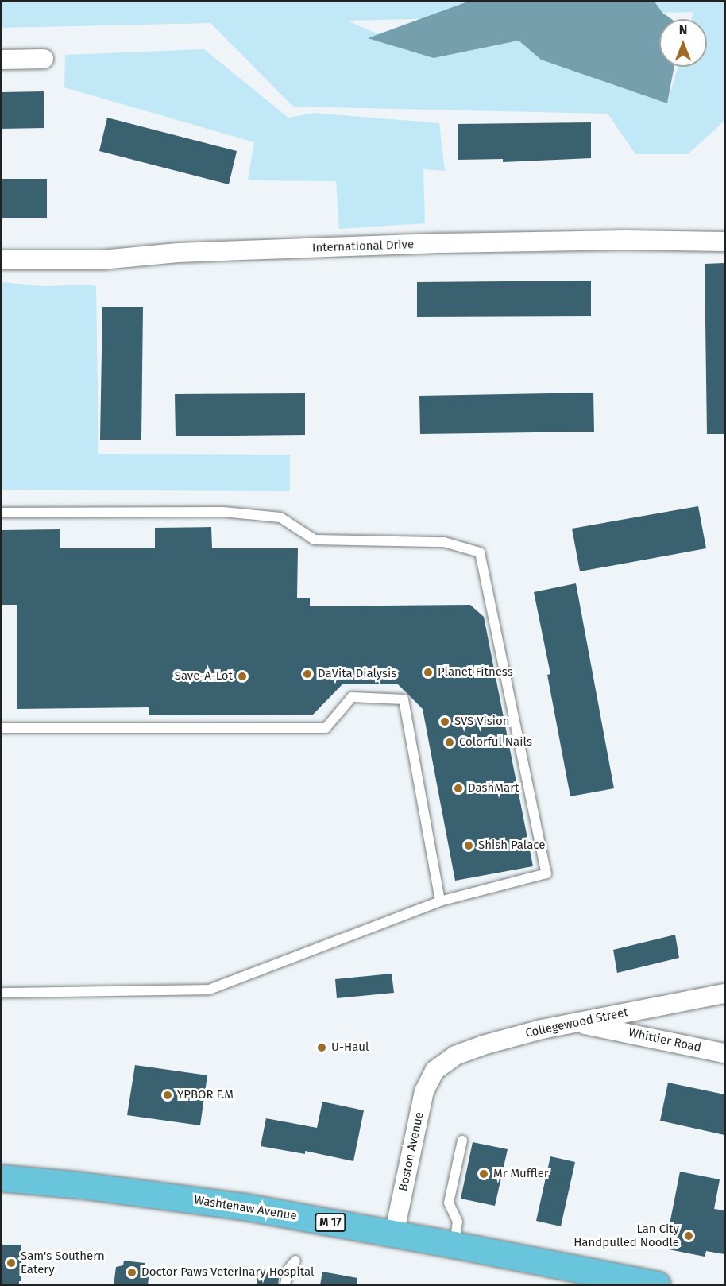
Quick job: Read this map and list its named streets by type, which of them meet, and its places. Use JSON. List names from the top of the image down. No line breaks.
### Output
{"streets":{"main road":["Washtenaw Avenue","M 17"],"street":["International Drive","Collegewood Street","Whittier Road","Boston Avenue"]},"crossings":[["Collegewood Street","Whittier Road"],["Collegewood Street","Boston Avenue"],["Boston Avenue","Washtenaw Avenue"]],"places":["Planet Fitness","DaVita Dialysis","Save-A-Lot","SVS Vision","Colorful Nails","DashMart","Shish Palace","U-Haul","YPBOR F.M","Mr Muffler","Lan City Handpulled Noodle","Sam's Southern Eatery","Doctor Paws Veterinary Hospital"],"north":"top"}
